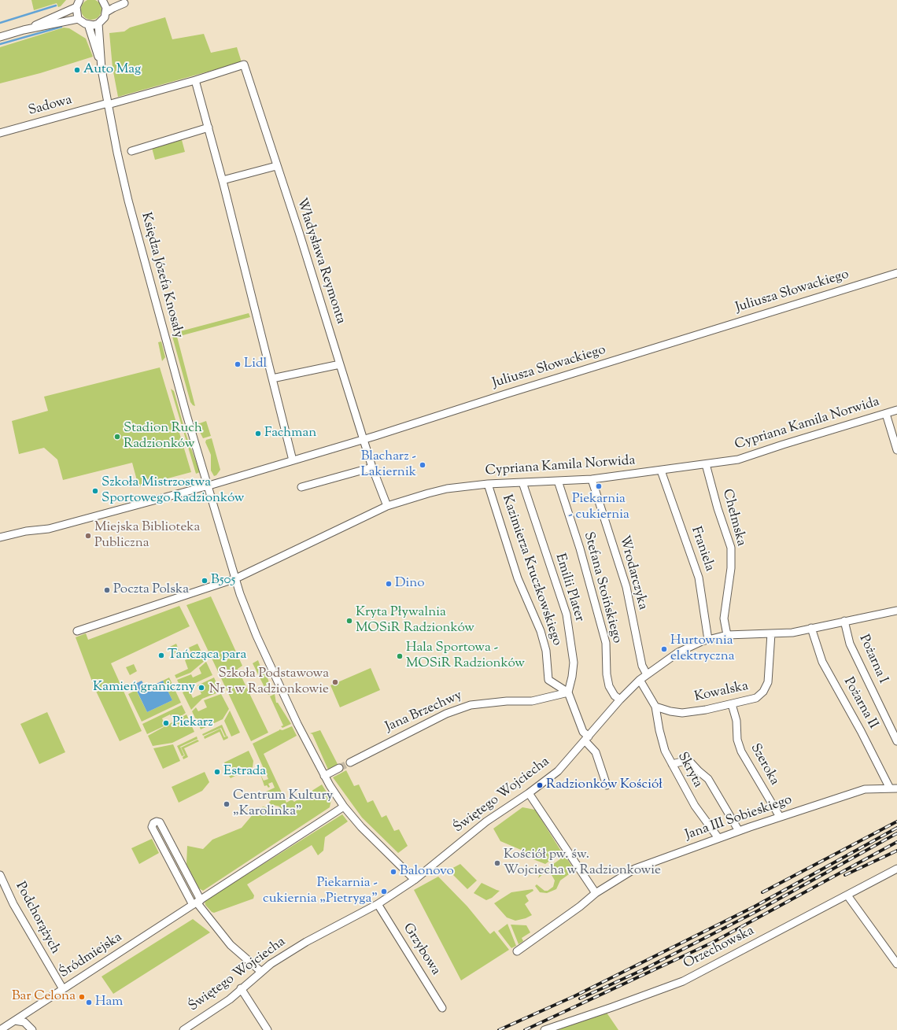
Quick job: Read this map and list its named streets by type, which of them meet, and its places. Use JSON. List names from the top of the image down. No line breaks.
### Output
{"streets":{"street":["Sadowa","Władysława Reymonta","Księdza Józefa Knosały","Juliusza Słowackiego","Cypriana Kamila Norwida","Chełmska","Franiela","Kazimierza Kruczkowskiego","Wrodarczyka","Emilii Plater","Stefana Stoińskiego","Pożarna I","Kowalska","Pożarna II","Jana Brzechwy","Szeroka","Skryta","Świętego Wojciecha","Jana III Sobieskiego","Podchorążych","Orzechowska","Grzybowa","Śródmiejska"]},"crossings":[["Sadowa","Władysława Reymonta"],["Sadowa","Księdza Józefa Knosały"],["Władysława Reymonta","Księdza Józefa Knosały"],["Władysława Reymonta","Juliusza Słowackiego"],["Władysława Reymonta","Cypriana Kamila Norwida"],["Księdza Józefa Knosały","Juliusza Słowackiego"],["Księdza Józefa Knosały","Cypriana Kamila Norwida"],["Księdza Józefa Knosały","Świętego Wojciecha"],["Księdza Józefa Knosały","Śródmiejska"],["Cypriana Kamila Norwida","Chełmska"],["Cypriana Kamila Norwida","Franiela"],["Cypriana Kamila Norwida","Kazimierza Kruczkowskiego"],["Cypriana Kamila Norwida","Wrodarczyka"],["Cypriana Kamila Norwida","Emilii Plater"],["Cypriana Kamila Norwida","Stefana Stoińskiego"],["Chełmska","Świętego Wojciecha"],["Franiela","Świętego Wojciecha"],["Kazimierza Kruczkowskiego","Emilii Plater"],["Kazimierza Kruczkowskiego","Jana Brzechwy"],["Wrodarczyka","Świętego Wojciecha"],["Emilii Plater","Jana Brzechwy"],["Stefana Stoińskiego","Świętego Wojciecha"],["Pożarna I","Świętego Wojciecha"],["Kowalska","Szeroka"],["Kowalska","Skryta"],["Kowalska","Świętego Wojciecha"],["Pożarna II","Świętego Wojciecha"],["Pożarna II","Jana III Sobieskiego"],["Szeroka","Jana III Sobieskiego"],["Skryta","Jana III Sobieskiego"],["Świętego Wojciecha","Grzybowa"],["Podchorążych","Śródmiejska"]],"places":["Auto Mag","Lidl","Fachman","Stadion Ruch Radzionków","Blacharz - Lakiernik","Piekarnia - cukiernia","Szkoła Mistrzostwa Sportowego Radzionków","Miejska Biblioteka Publiczna","B505","Dino","Poczta Polska","Kryta Pływalnia MOSiR Radzionków","Hurtownia elektryczna","Tańcząca para","Hala Sportowa - MOSiR Radzionków","Szkoła Podstawowa Nr 1 w Radzionkowie","Kamień graniczny","Piekarz","Estrada","Radzionków Kościół","Centrum Kultury „Karolinka”","Kościół pw. św. Wojciecha w Radzionkowie","Balonovo","Piekarnia - cukiernia „Pietryga”","Bar Celona","Ham"]}
